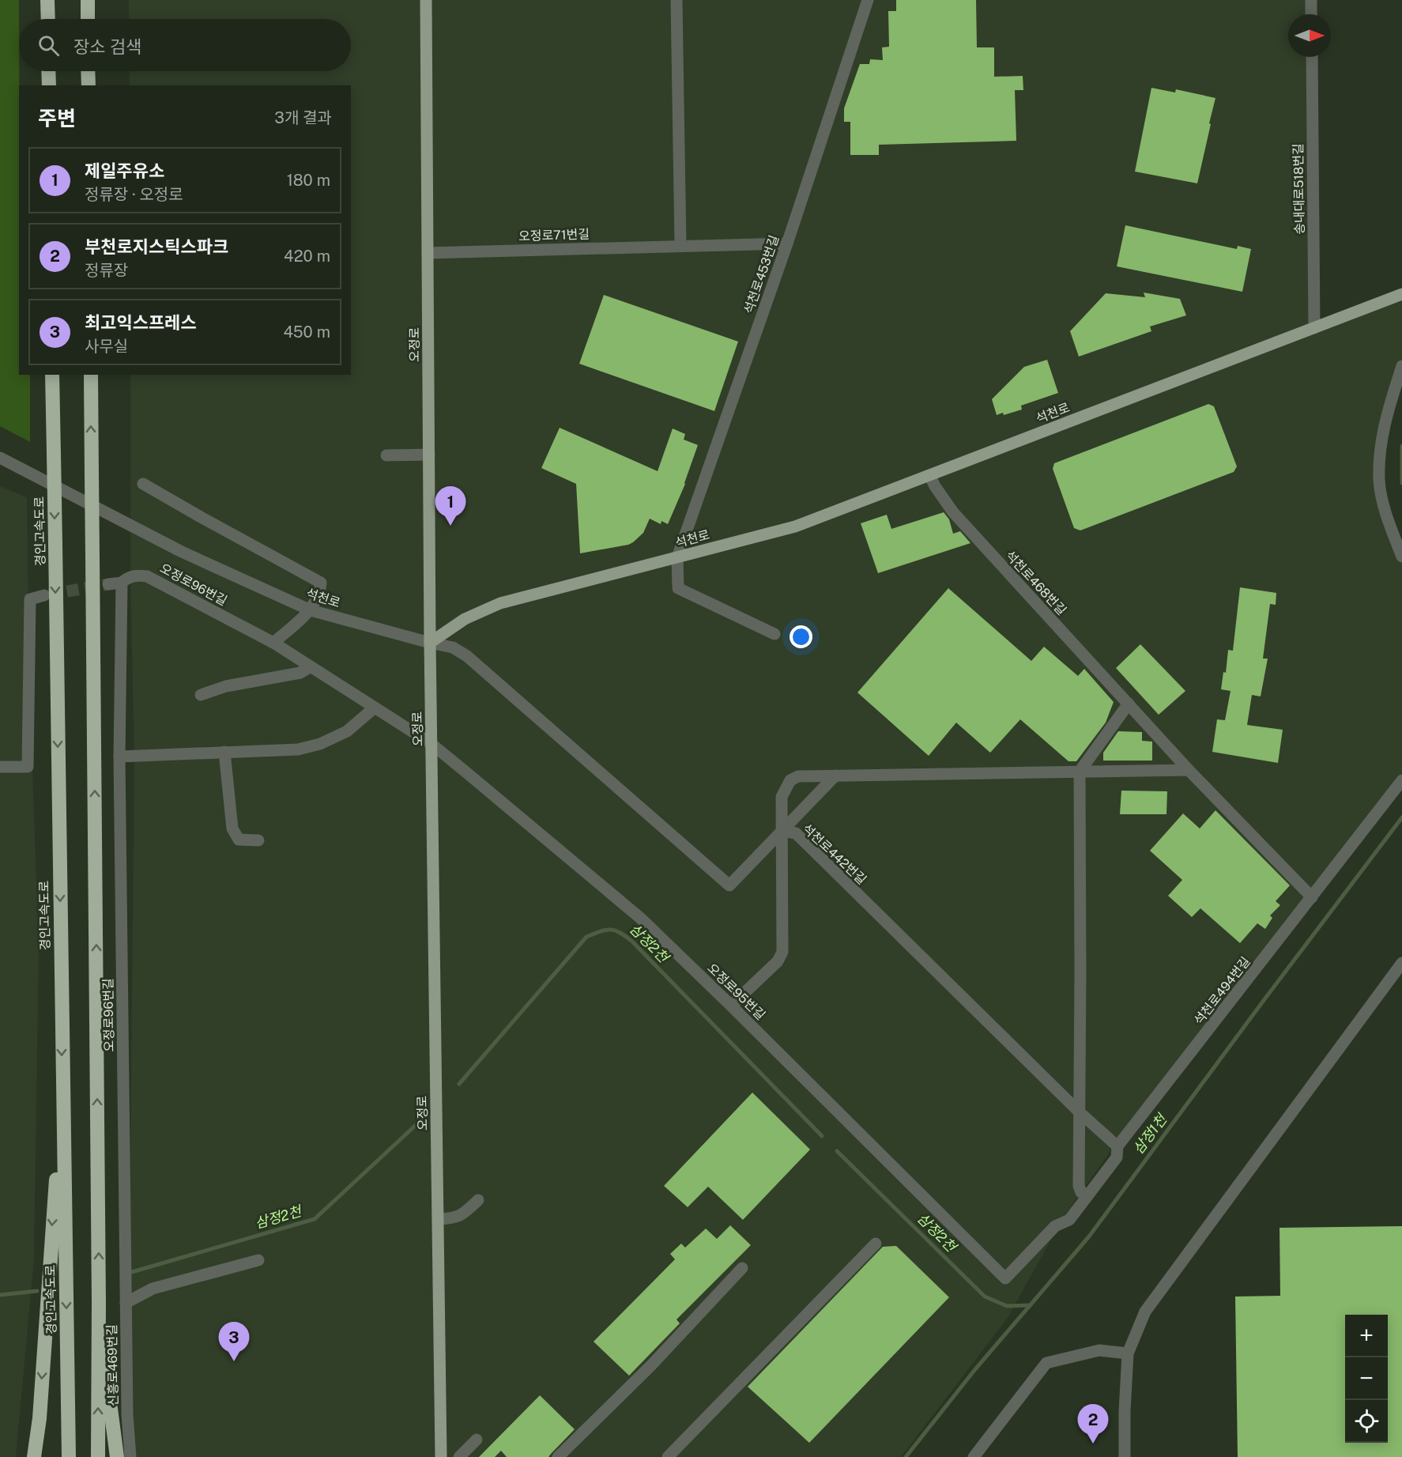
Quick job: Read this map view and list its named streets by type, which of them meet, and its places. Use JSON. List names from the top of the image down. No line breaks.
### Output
{"streets":{"highway":["경인고속도로"],"main road":["오정로","석천로"],"street":["송내대로518번길","오정로71번길","석천로453번길","석천로468번길","오정로96번길","석천로442번길","석천로494번길","오정로95번길","신흥로469번길"]},"crossings":[["송내대로518번길","석천로"],["오정로71번길","석천로453번길"],["오정로71번길","오정로"],["석천로453번길","석천로"],["오정로","석천로"],["오정로","오정로96번길"],["오정로","석천로442번길"],["오정로","오정로95번길"],["석천로","석천로468번길"],["석천로","석천로442번길"],["석천로468번길","석천로494번길"],["오정로96번길","오정로95번길"],["오정로96번길","신흥로469번길"],["석천로442번길","석천로494번길"],["석천로494번길","오정로95번길"]],"water":["삼정2천","삼정1천"],"north":"right","page":{"search":"장소 검색","heading":["주변","3개 결과"],"list":[{"mark":"1","name":"제일주유소","note":"정류장 · 오정로","value":"180 m"},{"mark":"2","name":"부천로지스틱스파크","note":"정류장","value":"420 m"},{"mark":"3","name":"최고익스프레스","note":"사무실","value":"450 m"}],"pins":["1","3","2"],"map_buttons":["+","−"]}}
